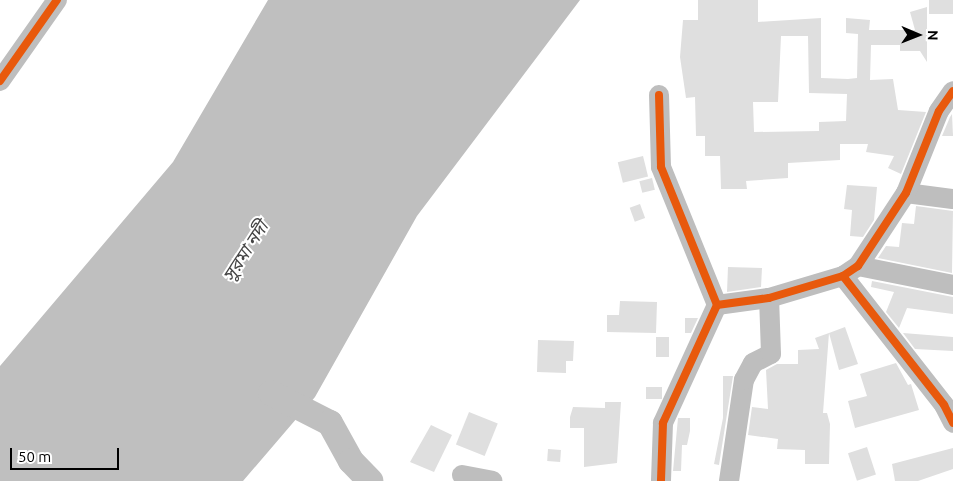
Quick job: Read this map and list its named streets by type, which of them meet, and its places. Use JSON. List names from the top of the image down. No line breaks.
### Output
{"water":["সুরমা নদী"],"scale_bar":"50 m","north":"right"}
